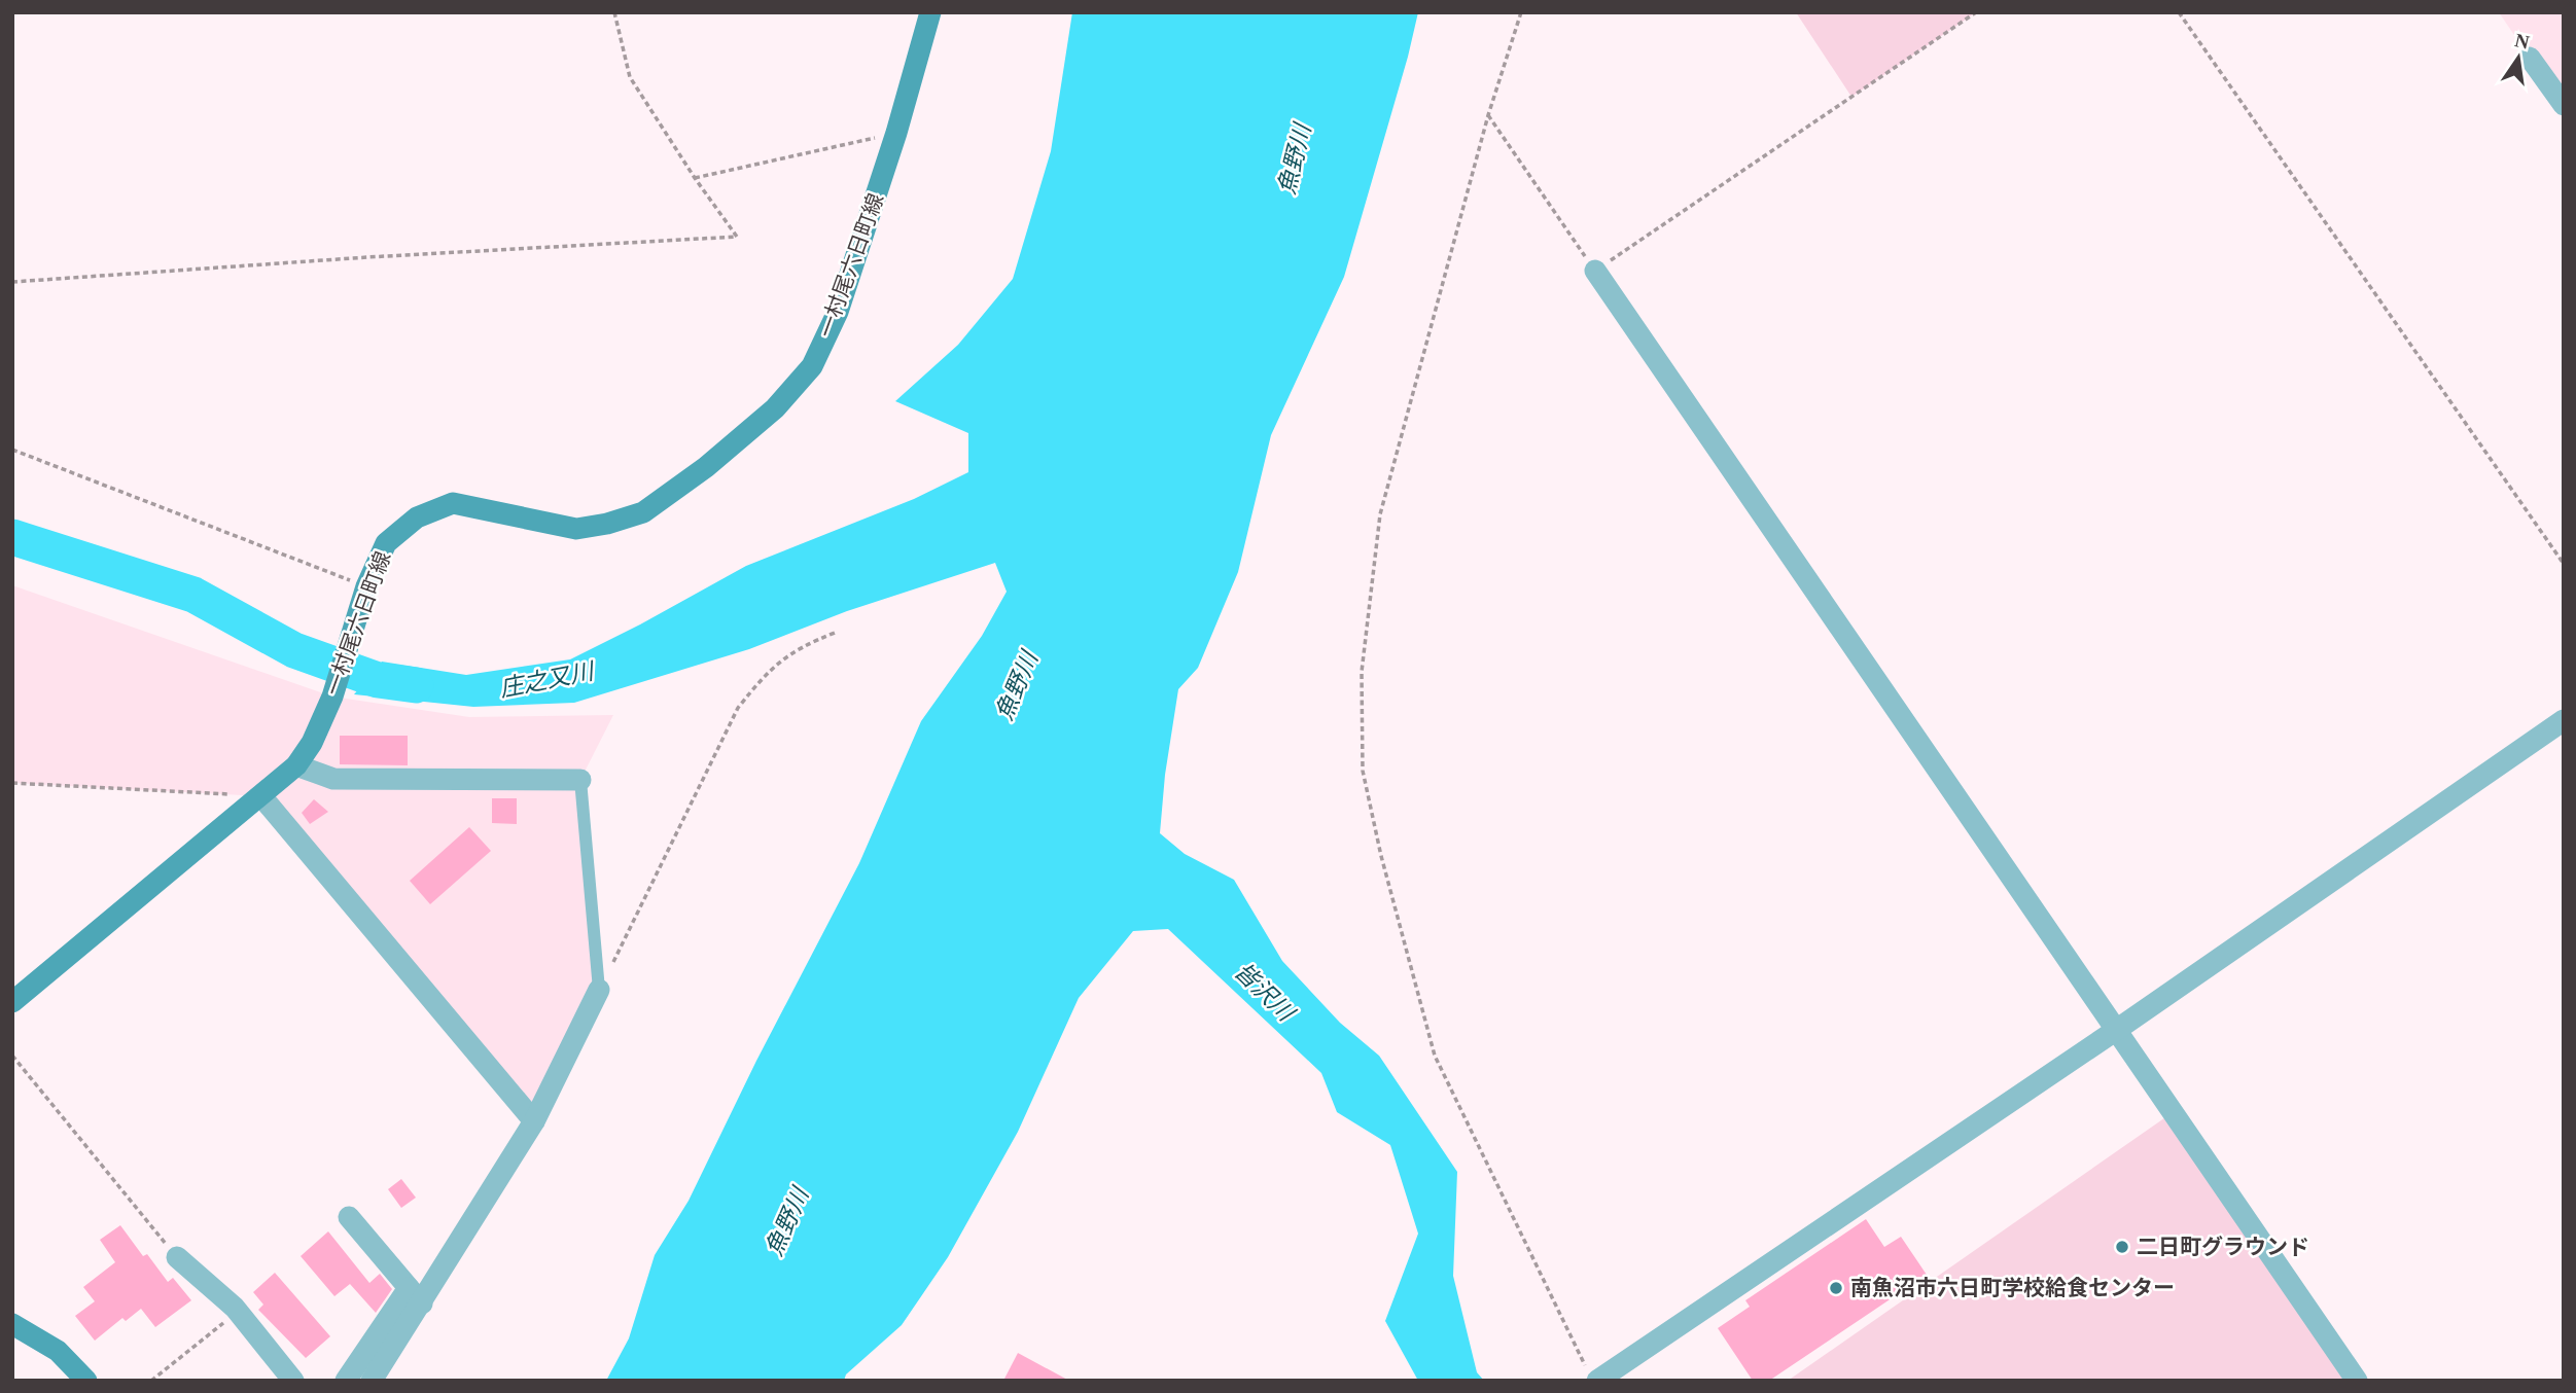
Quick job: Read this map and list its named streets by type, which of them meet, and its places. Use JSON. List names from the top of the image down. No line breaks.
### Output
{"streets":{"main road":["一村尾六日町線"]},"water":["魚野川","庄之又川","皆沢川"],"places":["二日町グラウンド","南魚沼市六日町学校給食センター"],"north":"top"}
